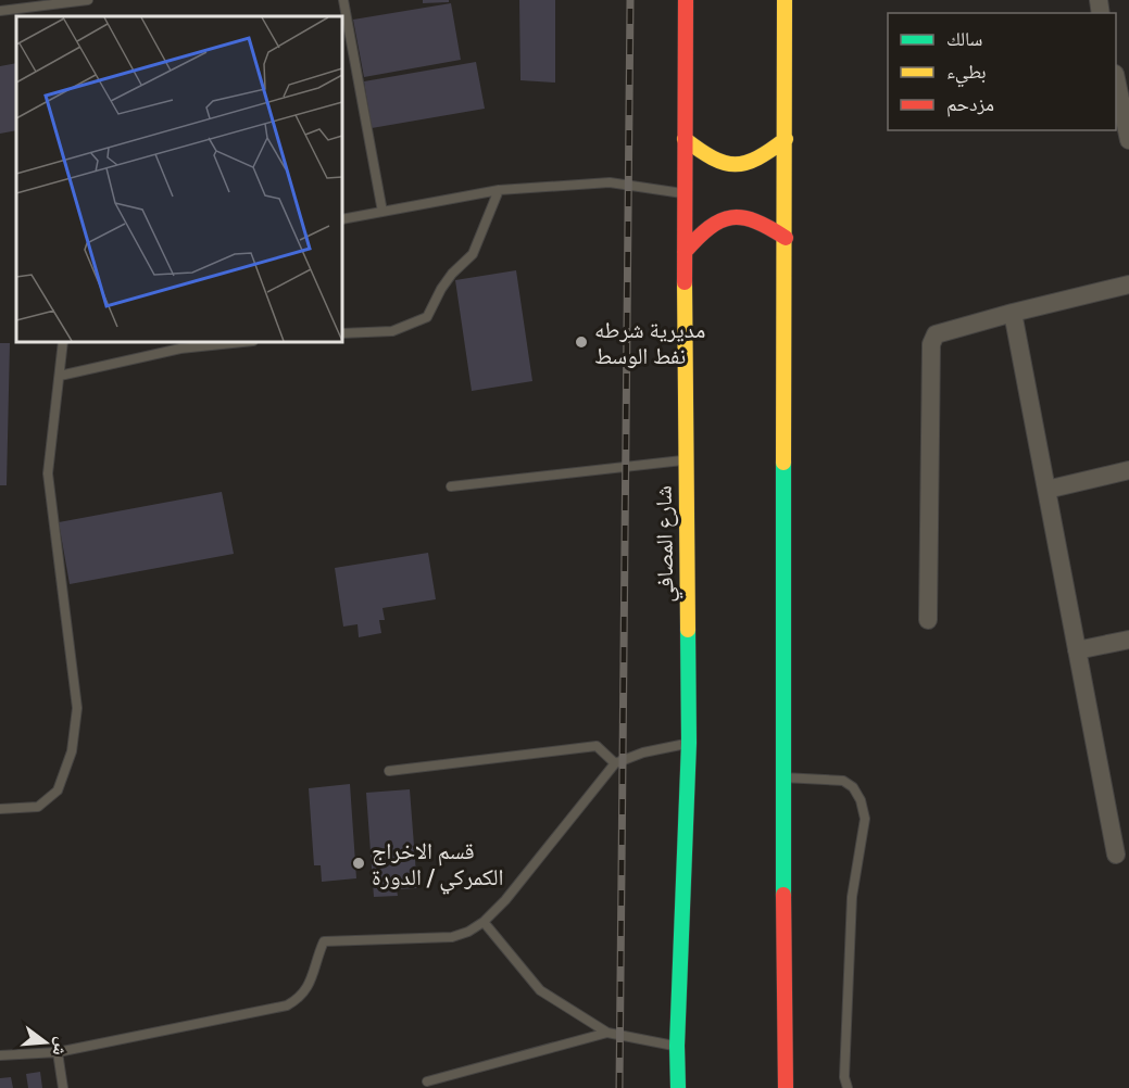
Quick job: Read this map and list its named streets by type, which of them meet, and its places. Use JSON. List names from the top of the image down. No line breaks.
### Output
{"streets":{"main road":["شارع المصافي"]},"places":["مديرية شرطه نفط الوسط","قسم الاخراج الكمركي / الدورة"],"legend":["سالك","بطيء","مزدحم"],"north":"right"}
